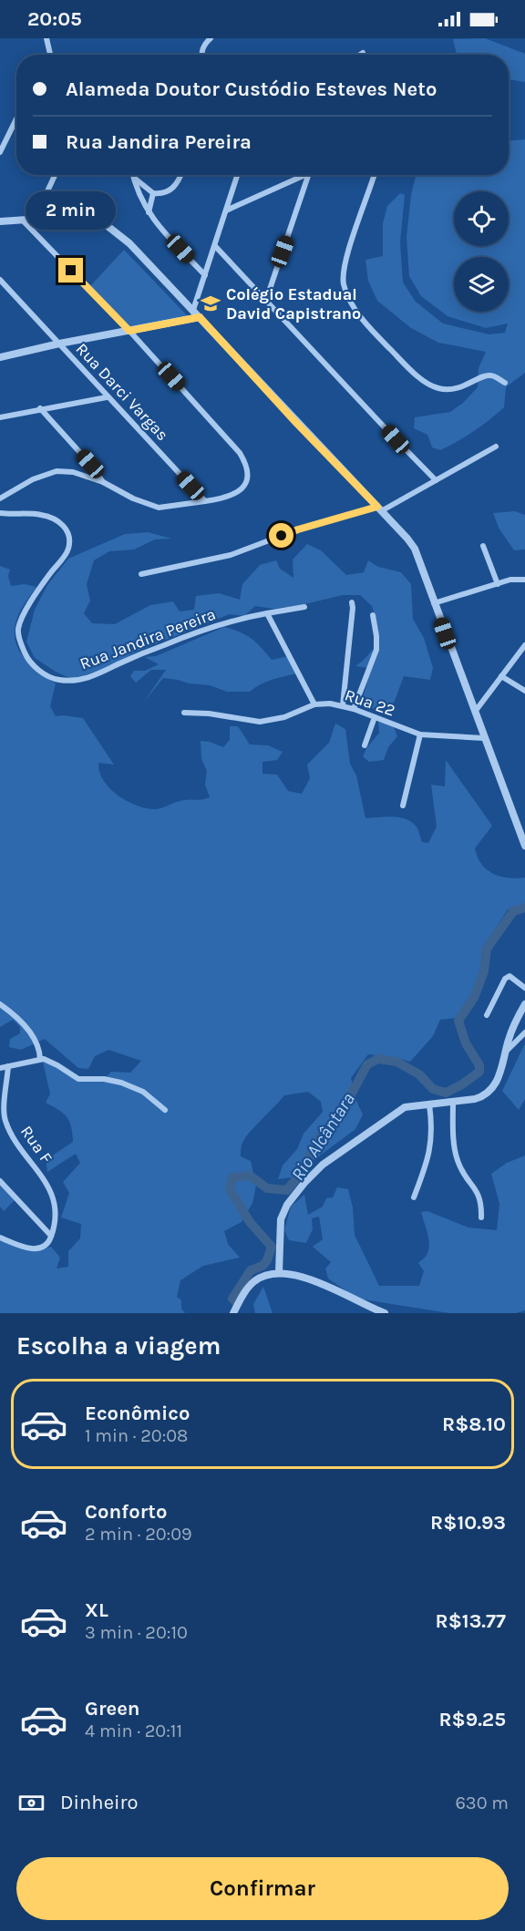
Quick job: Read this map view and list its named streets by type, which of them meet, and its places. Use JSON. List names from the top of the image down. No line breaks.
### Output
{"streets":{"street":["Rua Darci Vargas","Rua Jandira Pereira","Rua 22","Rua F"]},"water":["Rio Alcântara"],"places":{"school or university":["Colégio Estadual David Capistrano"]},"page":{"status":"20:05","banner":["Alameda Doutor Custódio Esteves Neto","Rua Jandira Pereira"],"bubble":"2 min","heading":"Escolha a viagem","list":[{"name":"Econômico","note":"1 min · 20:08","value":"R$8.10"},{"name":"Conforto","note":"2 min · 20:09","value":"R$10.93"},{"name":"XL","note":"3 min · 20:10","value":"R$13.77"},{"name":"Green","note":"4 min · 20:11","value":"R$9.25"}],"pay":["Dinheiro","630 m"],"buttons":"Confirmar"}}
